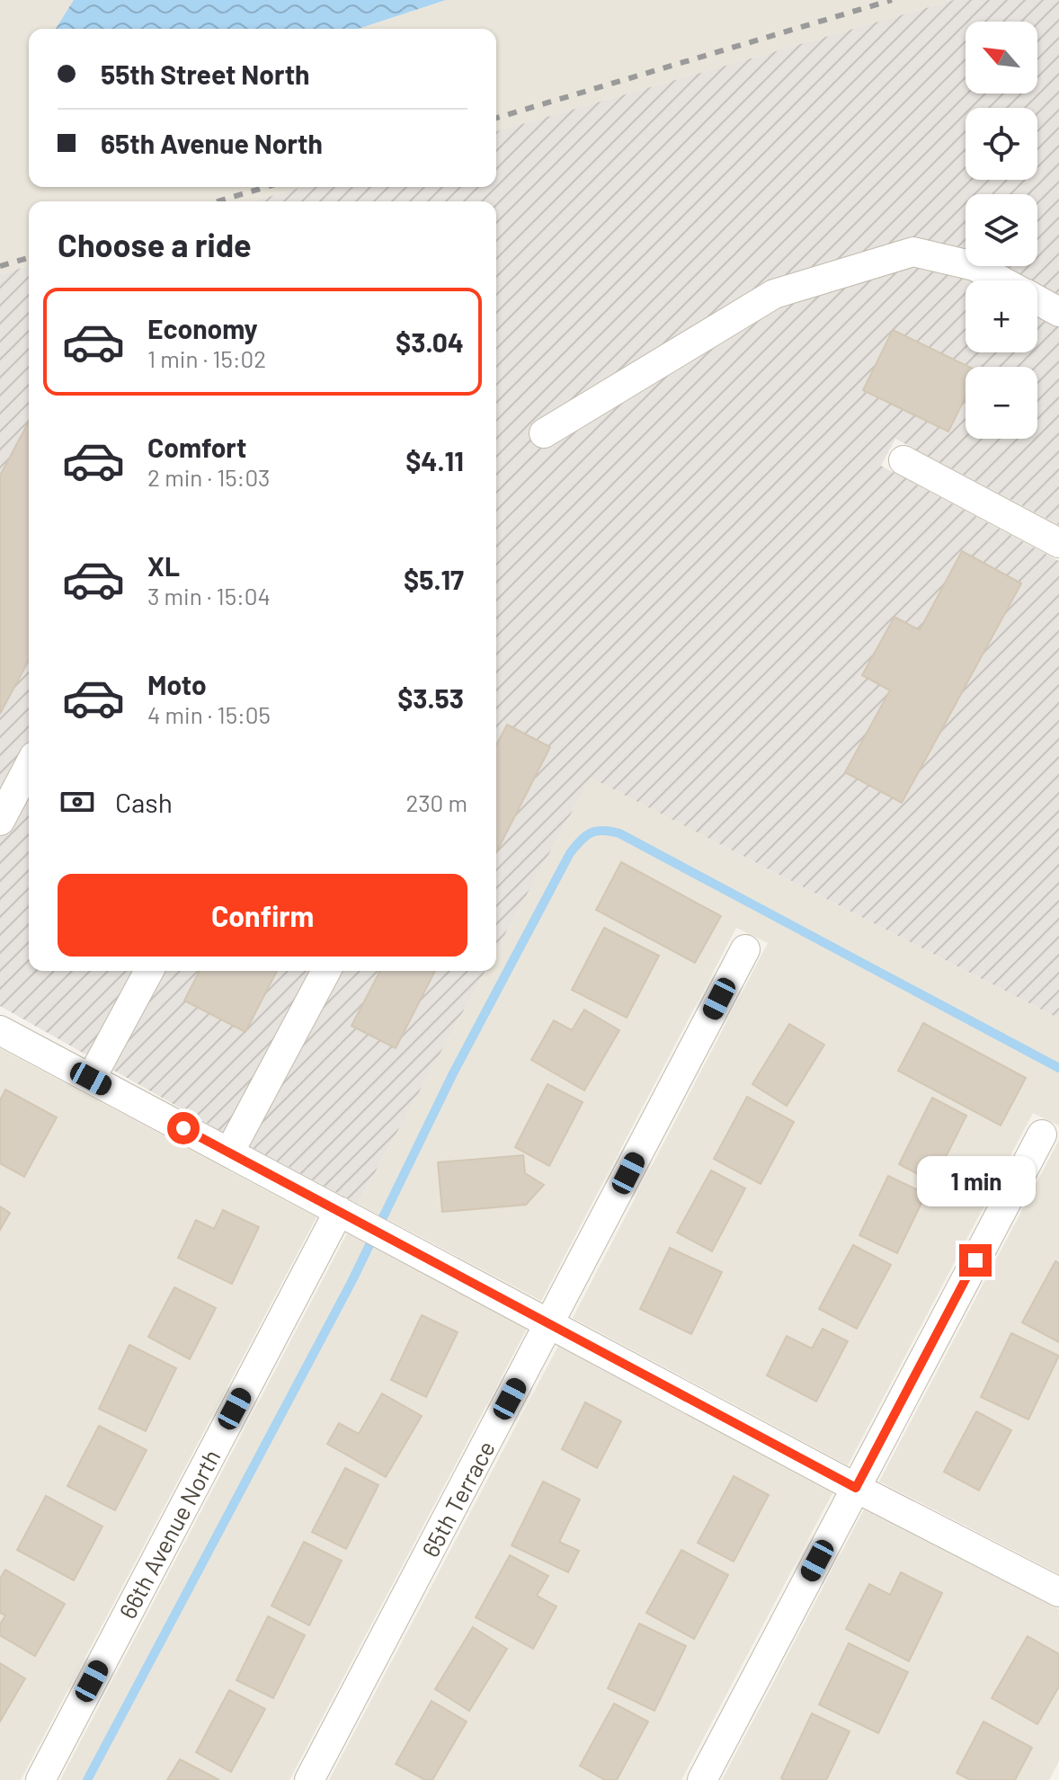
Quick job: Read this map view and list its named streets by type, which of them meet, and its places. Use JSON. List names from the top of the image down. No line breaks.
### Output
{"streets":{"street":["65th Terrace","66th Avenue North"]},"north":"top left","page":{"map_buttons":["+","−"],"banner":["55th Street North","65th Avenue North"],"heading":"Choose a ride","list":[{"name":"Economy","note":"1 min · 15:02","value":"$3.04"},{"name":"Comfort","note":"2 min · 15:03","value":"$4.11"},{"name":"XL","note":"3 min · 15:04","value":"$5.17"},{"name":"Moto","note":"4 min · 15:05","value":"$3.53"}],"pay":["Cash","230 m"],"buttons":"Confirm","bubble":"1 min"}}
